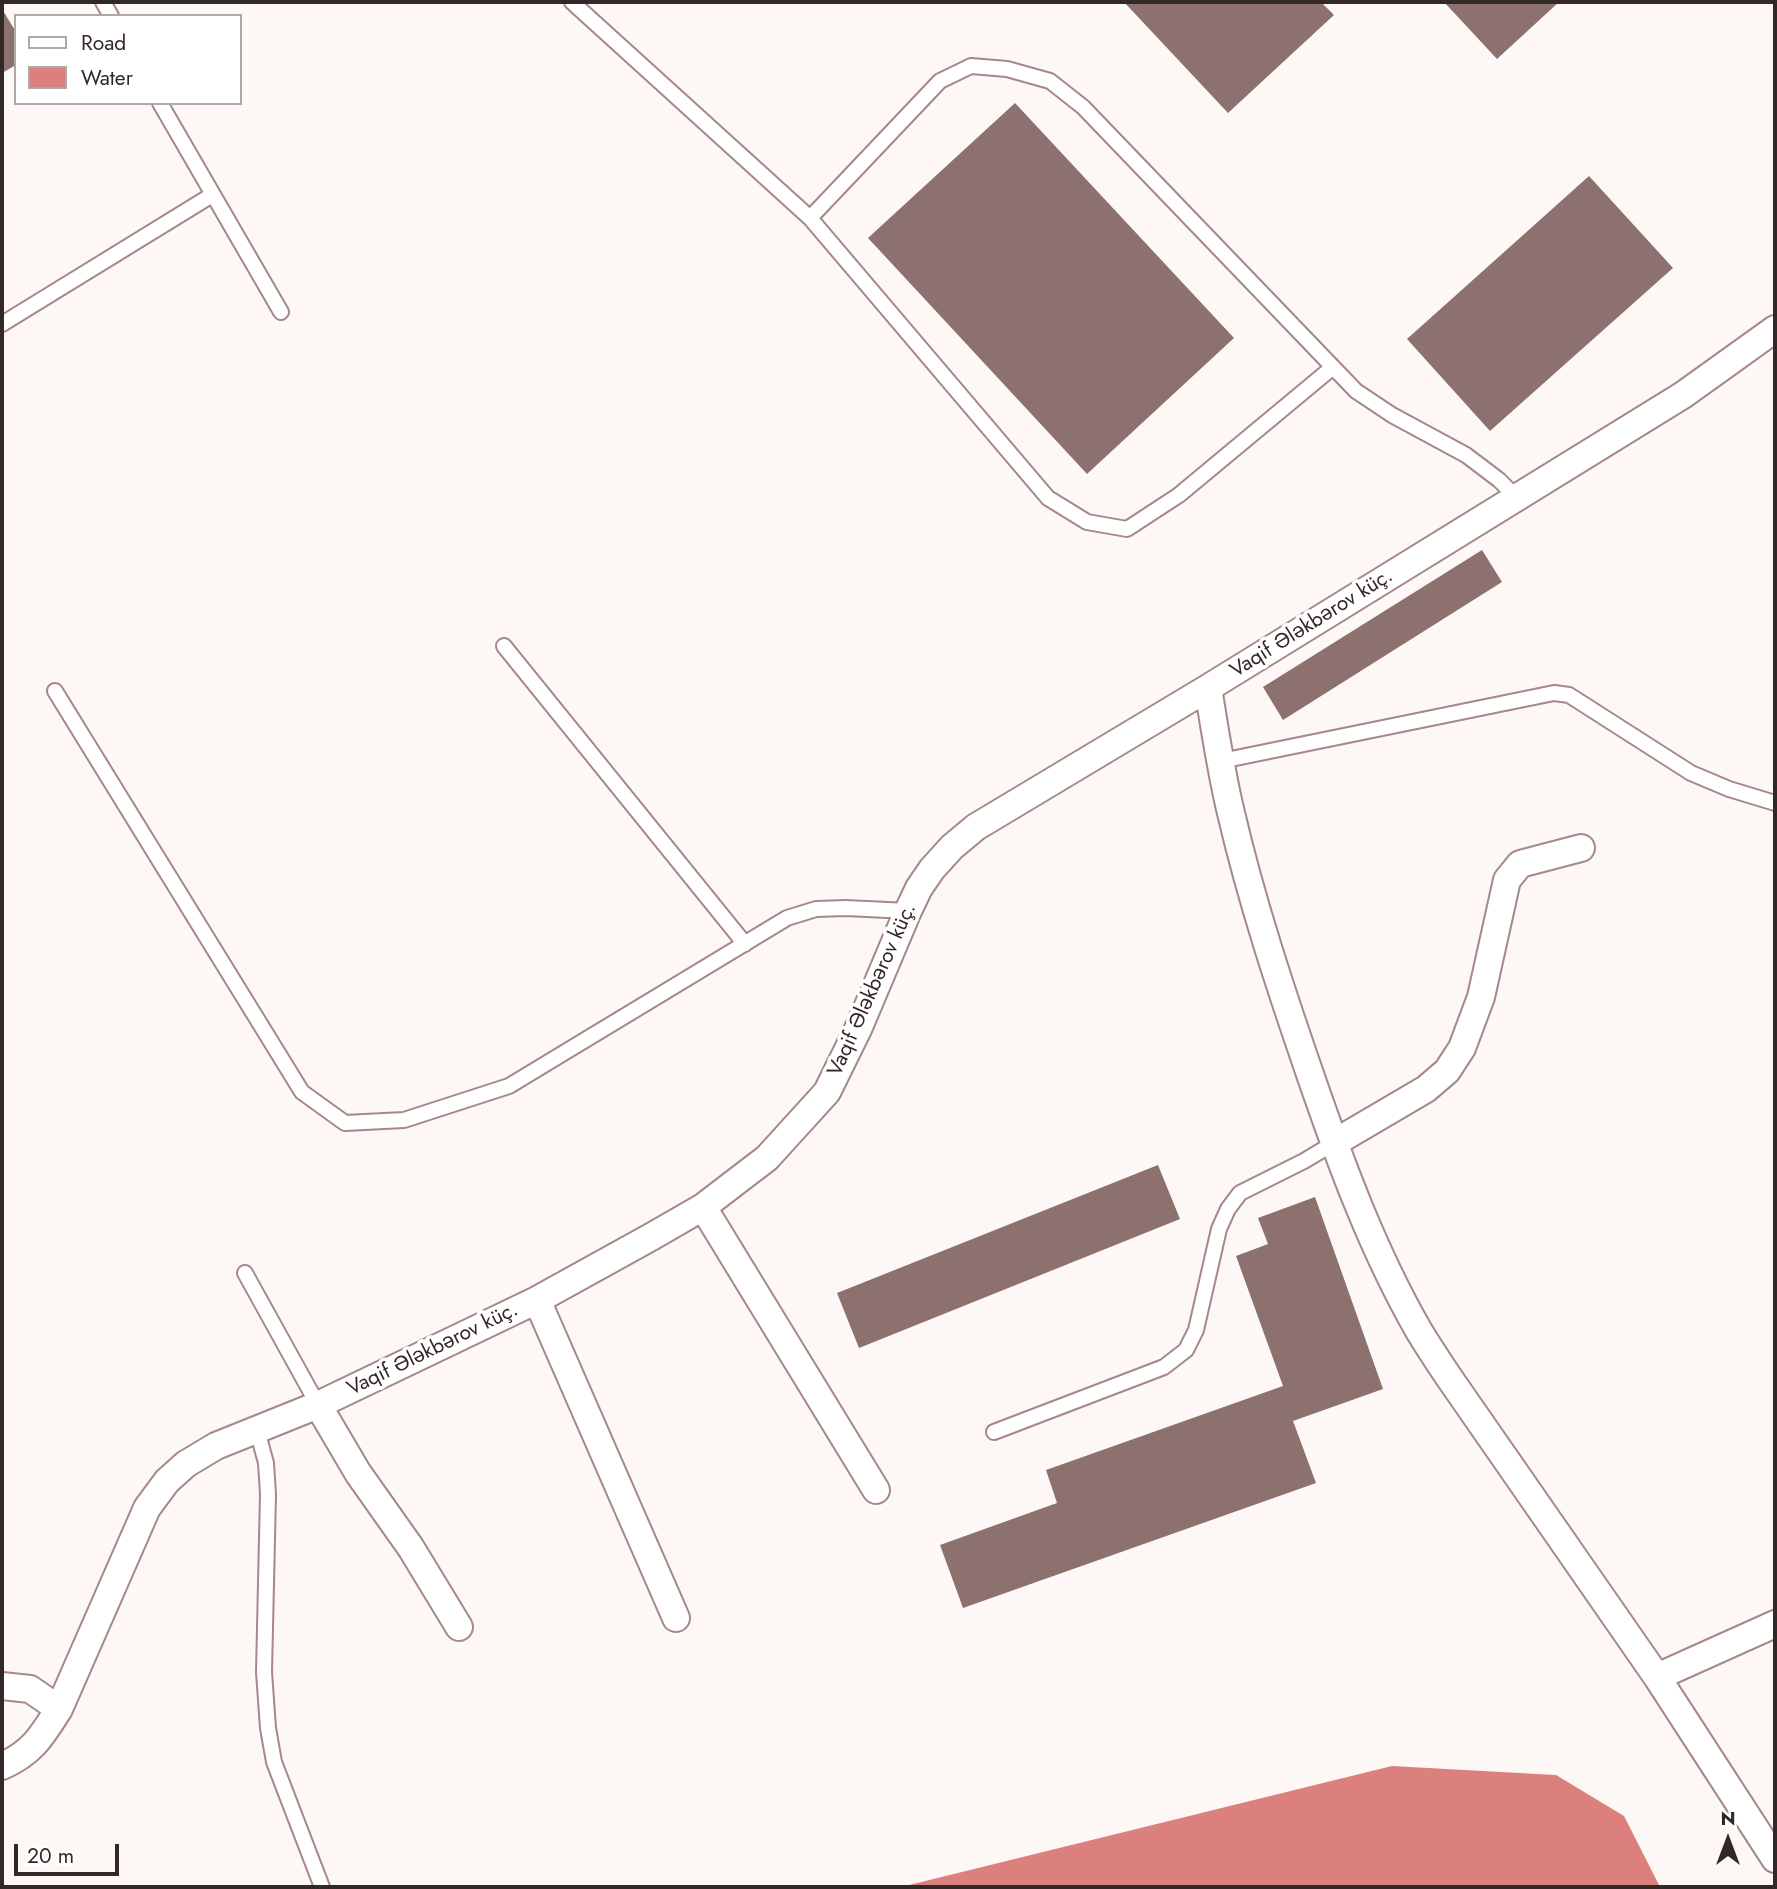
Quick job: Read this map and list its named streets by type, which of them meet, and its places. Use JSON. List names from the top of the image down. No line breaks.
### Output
{"streets":{"street":["Vaqif Ələkbərov küç."]},"legend":["Road","Water"],"scale_bar":"20 m","north":"top"}
